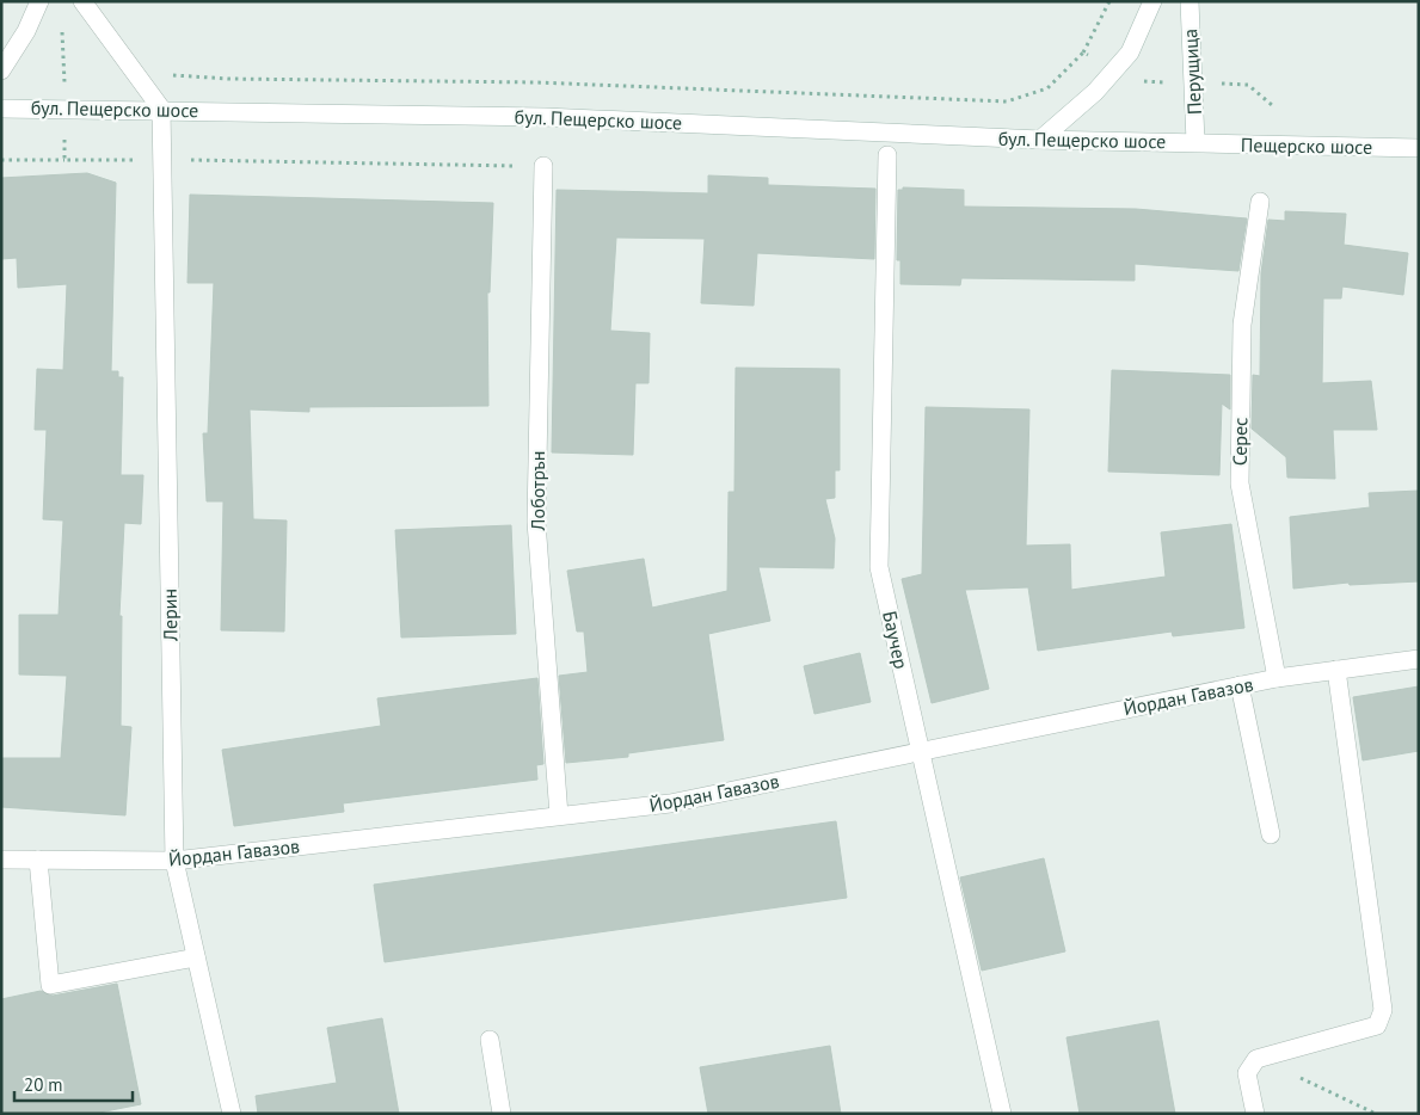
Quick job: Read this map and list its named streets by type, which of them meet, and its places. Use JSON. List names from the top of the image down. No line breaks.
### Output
{"streets":{"street":["Перущица","бул. Пещерско шосе","Пещерско шосе","Серес","Лоботрън","Лерин","Баучер","Йордан Гавазов"]},"crossings":[["Перущица","бул. Пещерско шосе"],["Перущица","Пещерско шосе"],["бул. Пещерско шосе","Пещерско шосе"],["бул. Пещерско шосе","Лерин"],["Серес","Йордан Гавазов"],["Лоботрън","Йордан Гавазов"],["Лерин","Йордан Гавазов"],["Баучер","Йордан Гавазов"]],"scale_bar":"20 m"}
